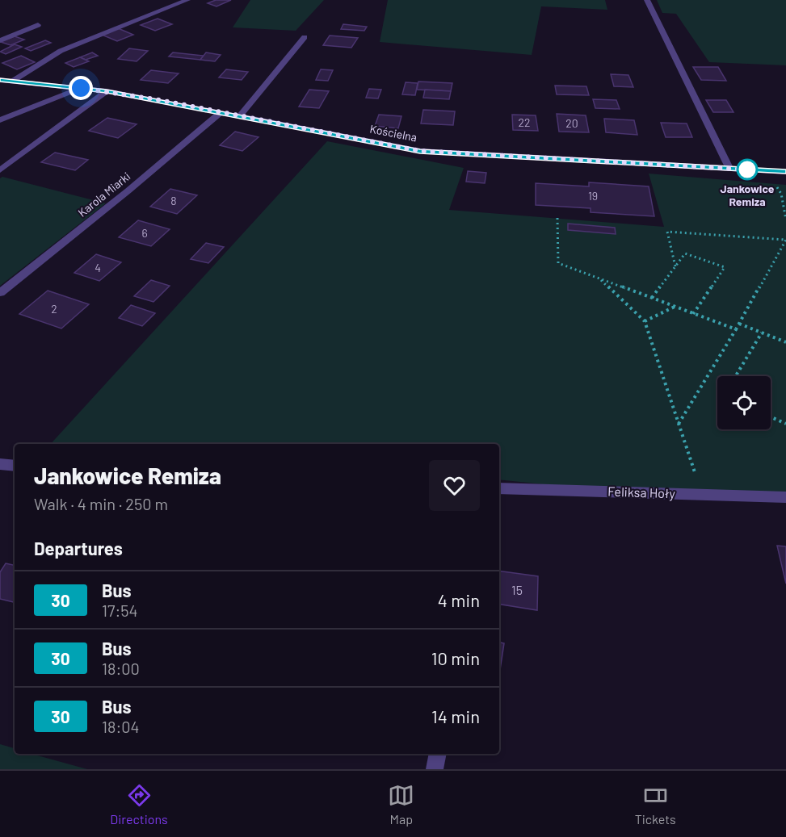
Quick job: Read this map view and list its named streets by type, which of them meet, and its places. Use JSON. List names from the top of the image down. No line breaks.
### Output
{"streets":{"street":["Kościelna","Karola Miarki","Feliksa Hoły"]},"crossings":[["Kościelna","Karola Miarki"]],"places":["Jankowice Remiza"],"lines":["bus line 30"],"house_numbers":["22","20","19","8","6","4","2","15"],"page":{"heading":[["Jankowice Remiza","Walk · 4 min · 250 m"],"Departures"],"list":[{"mark":"30","name":"Bus","note":"17:54","value":"4 min"},{"mark":"30","name":"Bus","note":"18:00","value":"10 min"},{"mark":"30","name":"Bus","note":"18:04","value":"14 min"}],"tabs":["Directions","Map","Tickets"]}}
